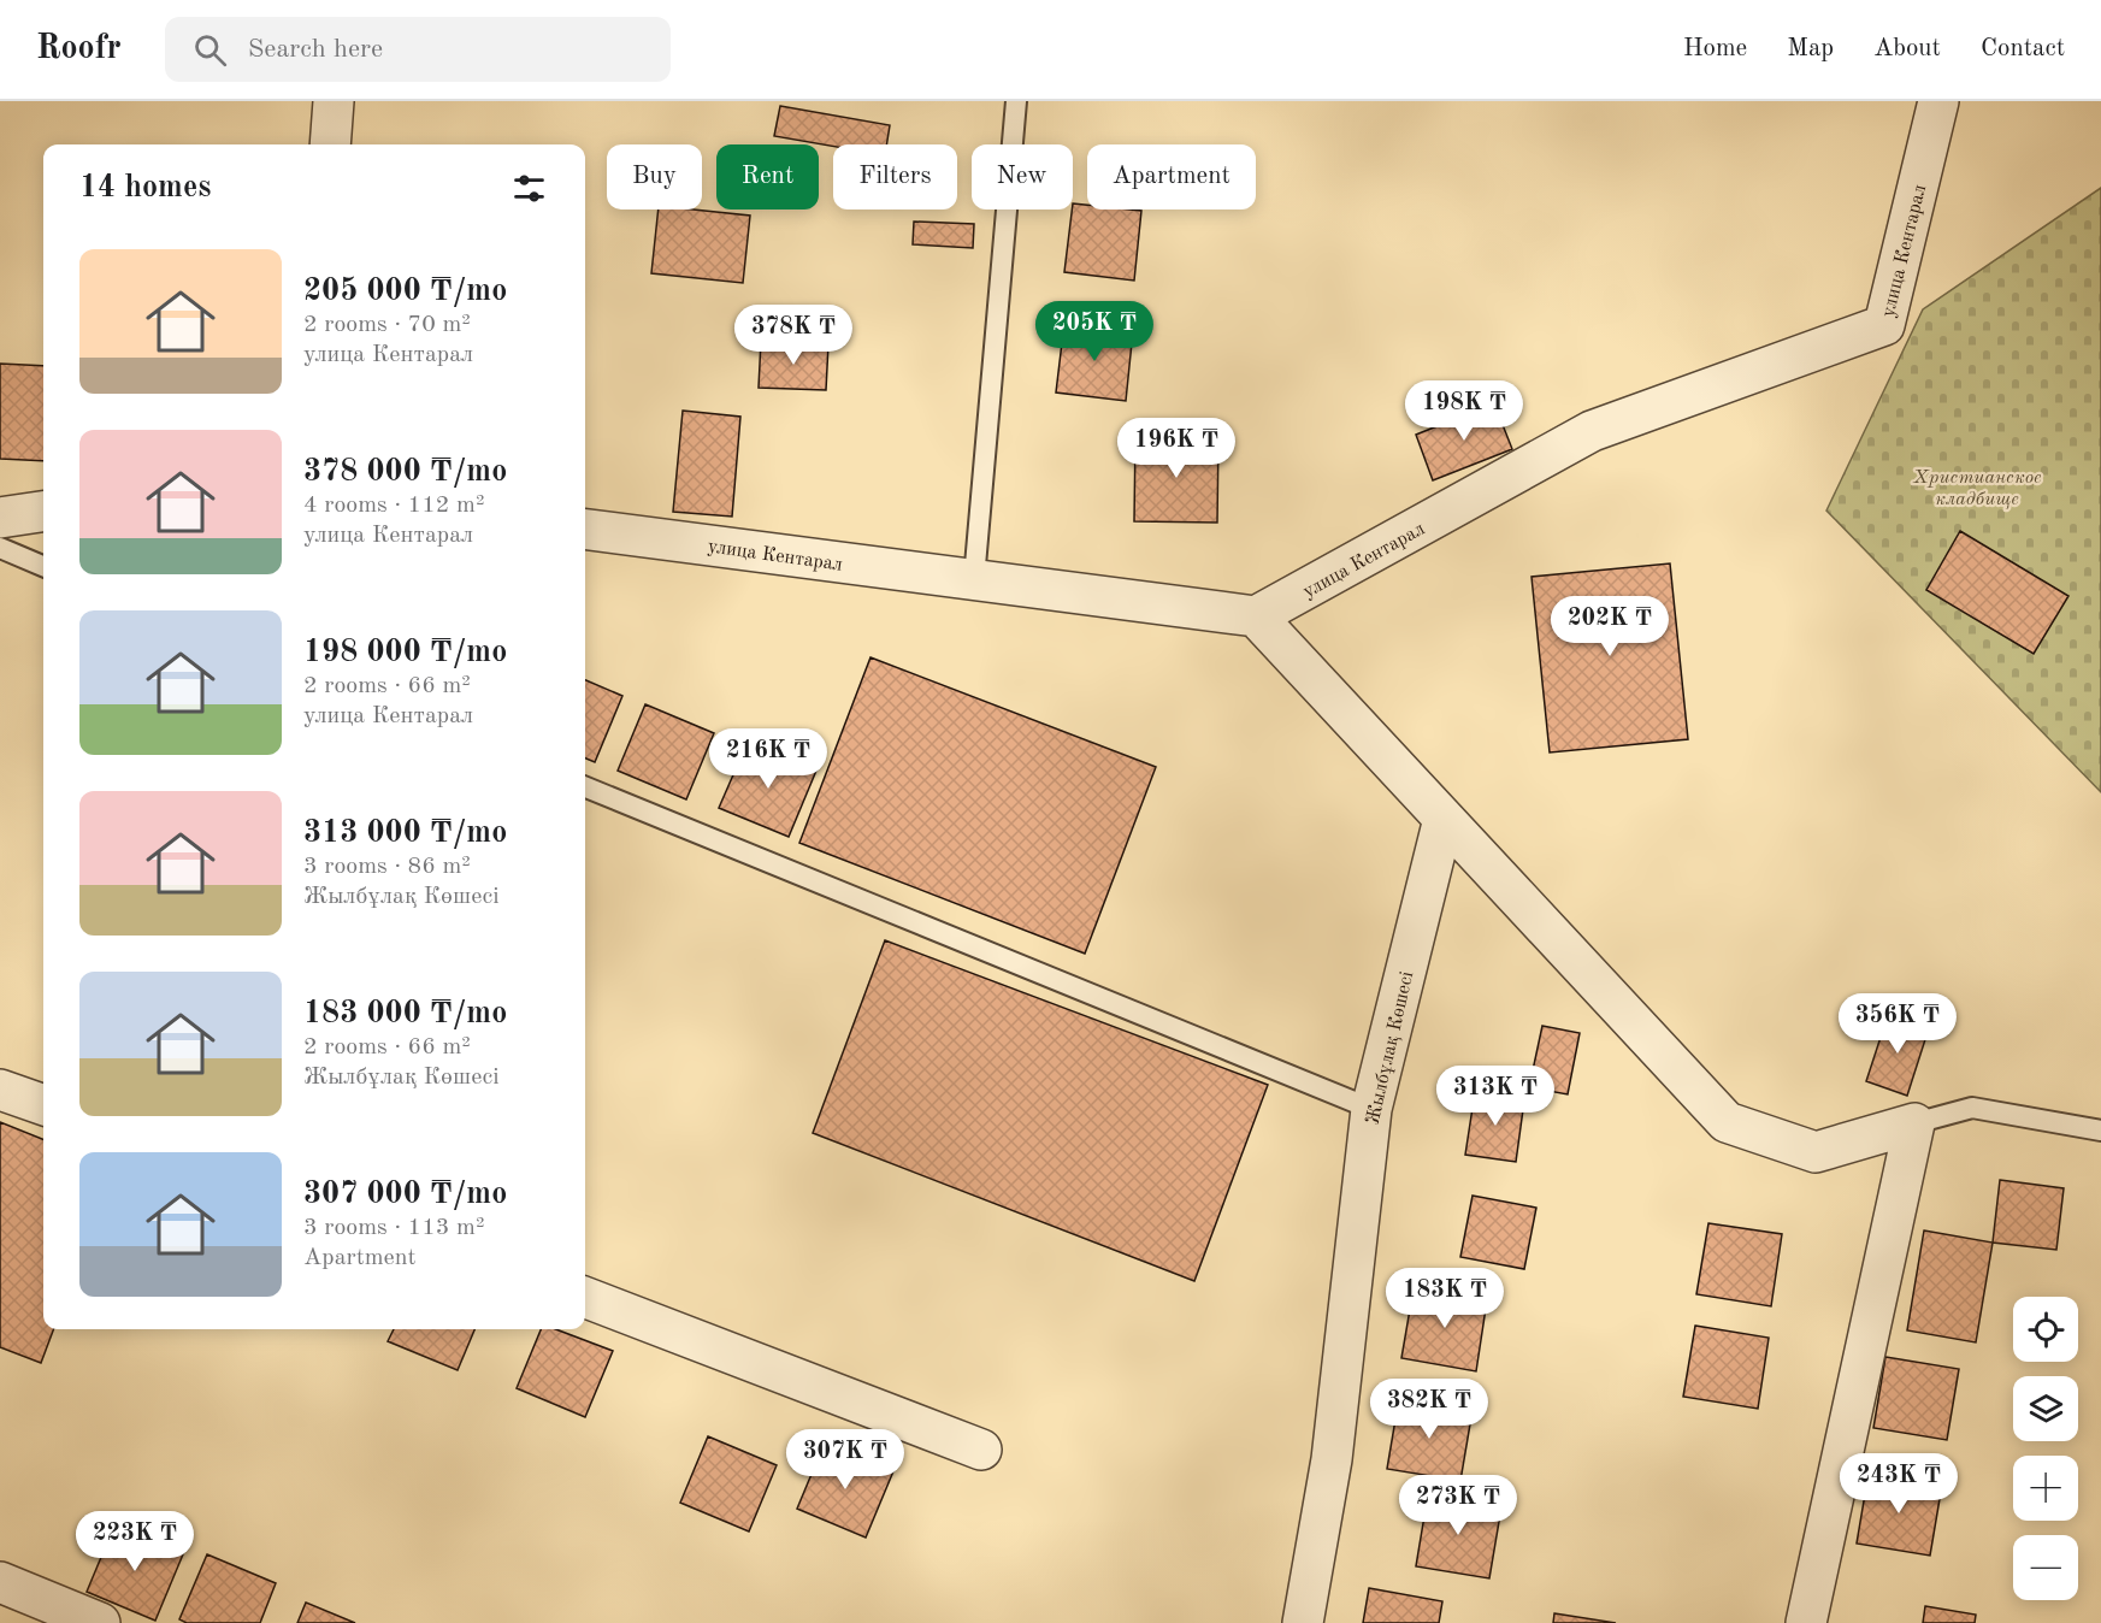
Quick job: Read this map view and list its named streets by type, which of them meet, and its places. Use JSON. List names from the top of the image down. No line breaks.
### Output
{"streets":{"street":["улица Кентарал","Жылбұлақ Көшесі"]},"parks":["Христианское кладбище"],"page":{"header":"Roofr","search":"Search here","nav":["Home","Map","About","Contact"],"chip":["Buy","Rent","Filters","New","Apartment"],"heading":"14 homes","list":[{"name":"205 000 ₸/mo","note":"2 rooms · 70 m² · улица Кентарал"},{"name":"378 000 ₸/mo","note":"4 rooms · 112 m² · улица Кентарал"},{"name":"198 000 ₸/mo","note":"2 rooms · 66 m² · улица Кентарал"},{"name":"313 000 ₸/mo","note":"3 rooms · 86 m² · Жылбұлақ Көшесі"},{"name":"183 000 ₸/mo","note":"2 rooms · 66 m² · Жылбұлақ Көшесі"},{"name":"307 000 ₸/mo","note":"3 rooms · 113 m² · Apartment"}],"price":["205K ₸","378K ₸","198K ₸","196K ₸","202K ₸","216K ₸","356K ₸","313K ₸","183K ₸","382K ₸","307K ₸","243K ₸","273K ₸","223K ₸"],"map_buttons":["+","−"]}}
